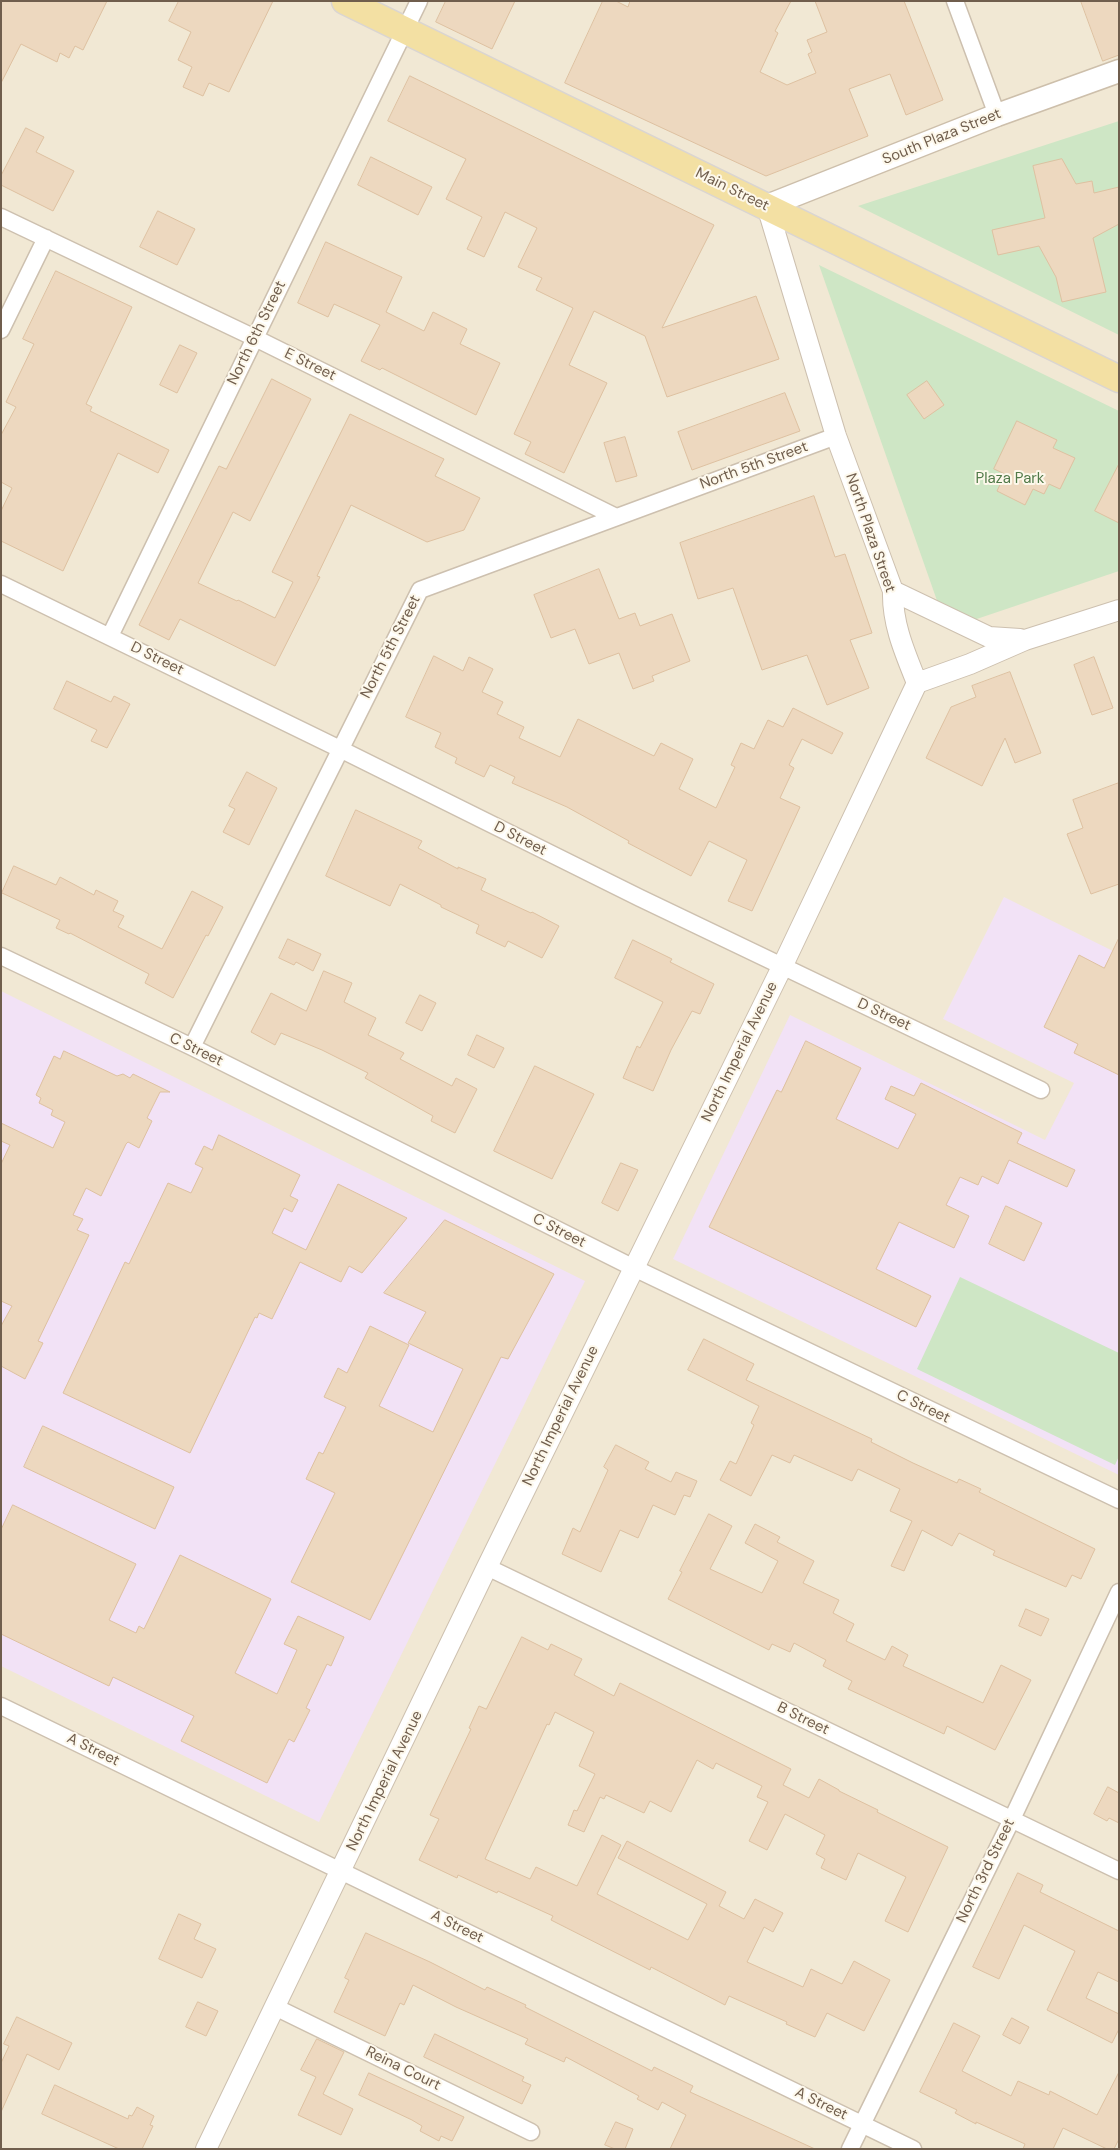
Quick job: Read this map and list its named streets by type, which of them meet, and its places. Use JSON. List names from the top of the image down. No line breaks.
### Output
{"streets":{"main road":["South Plaza Street","Main Street"],"street":["North 6th Street","E Street","North 5th Street","North Plaza Street","D Street","C Street","North Imperial Avenue","B Street","A Street","North 3rd Street","Reina Court"]},"crossings":[["South Plaza Street","Main Street"],["South Plaza Street","North Plaza Street"],["Main Street","North 6th Street"],["Main Street","North Plaza Street"],["North 6th Street","E Street"],["North 6th Street","D Street"],["E Street","North 5th Street"],["North 5th Street","North Plaza Street"],["North 5th Street","D Street"],["North 5th Street","C Street"],["North Plaza Street","North Imperial Avenue"],["D Street","North Imperial Avenue"],["C Street","North Imperial Avenue"],["North Imperial Avenue","B Street"],["North Imperial Avenue","A Street"],["North Imperial Avenue","Reina Court"],["B Street","North 3rd Street"],["A Street","North 3rd Street"]],"parks":["Plaza Park"]}
